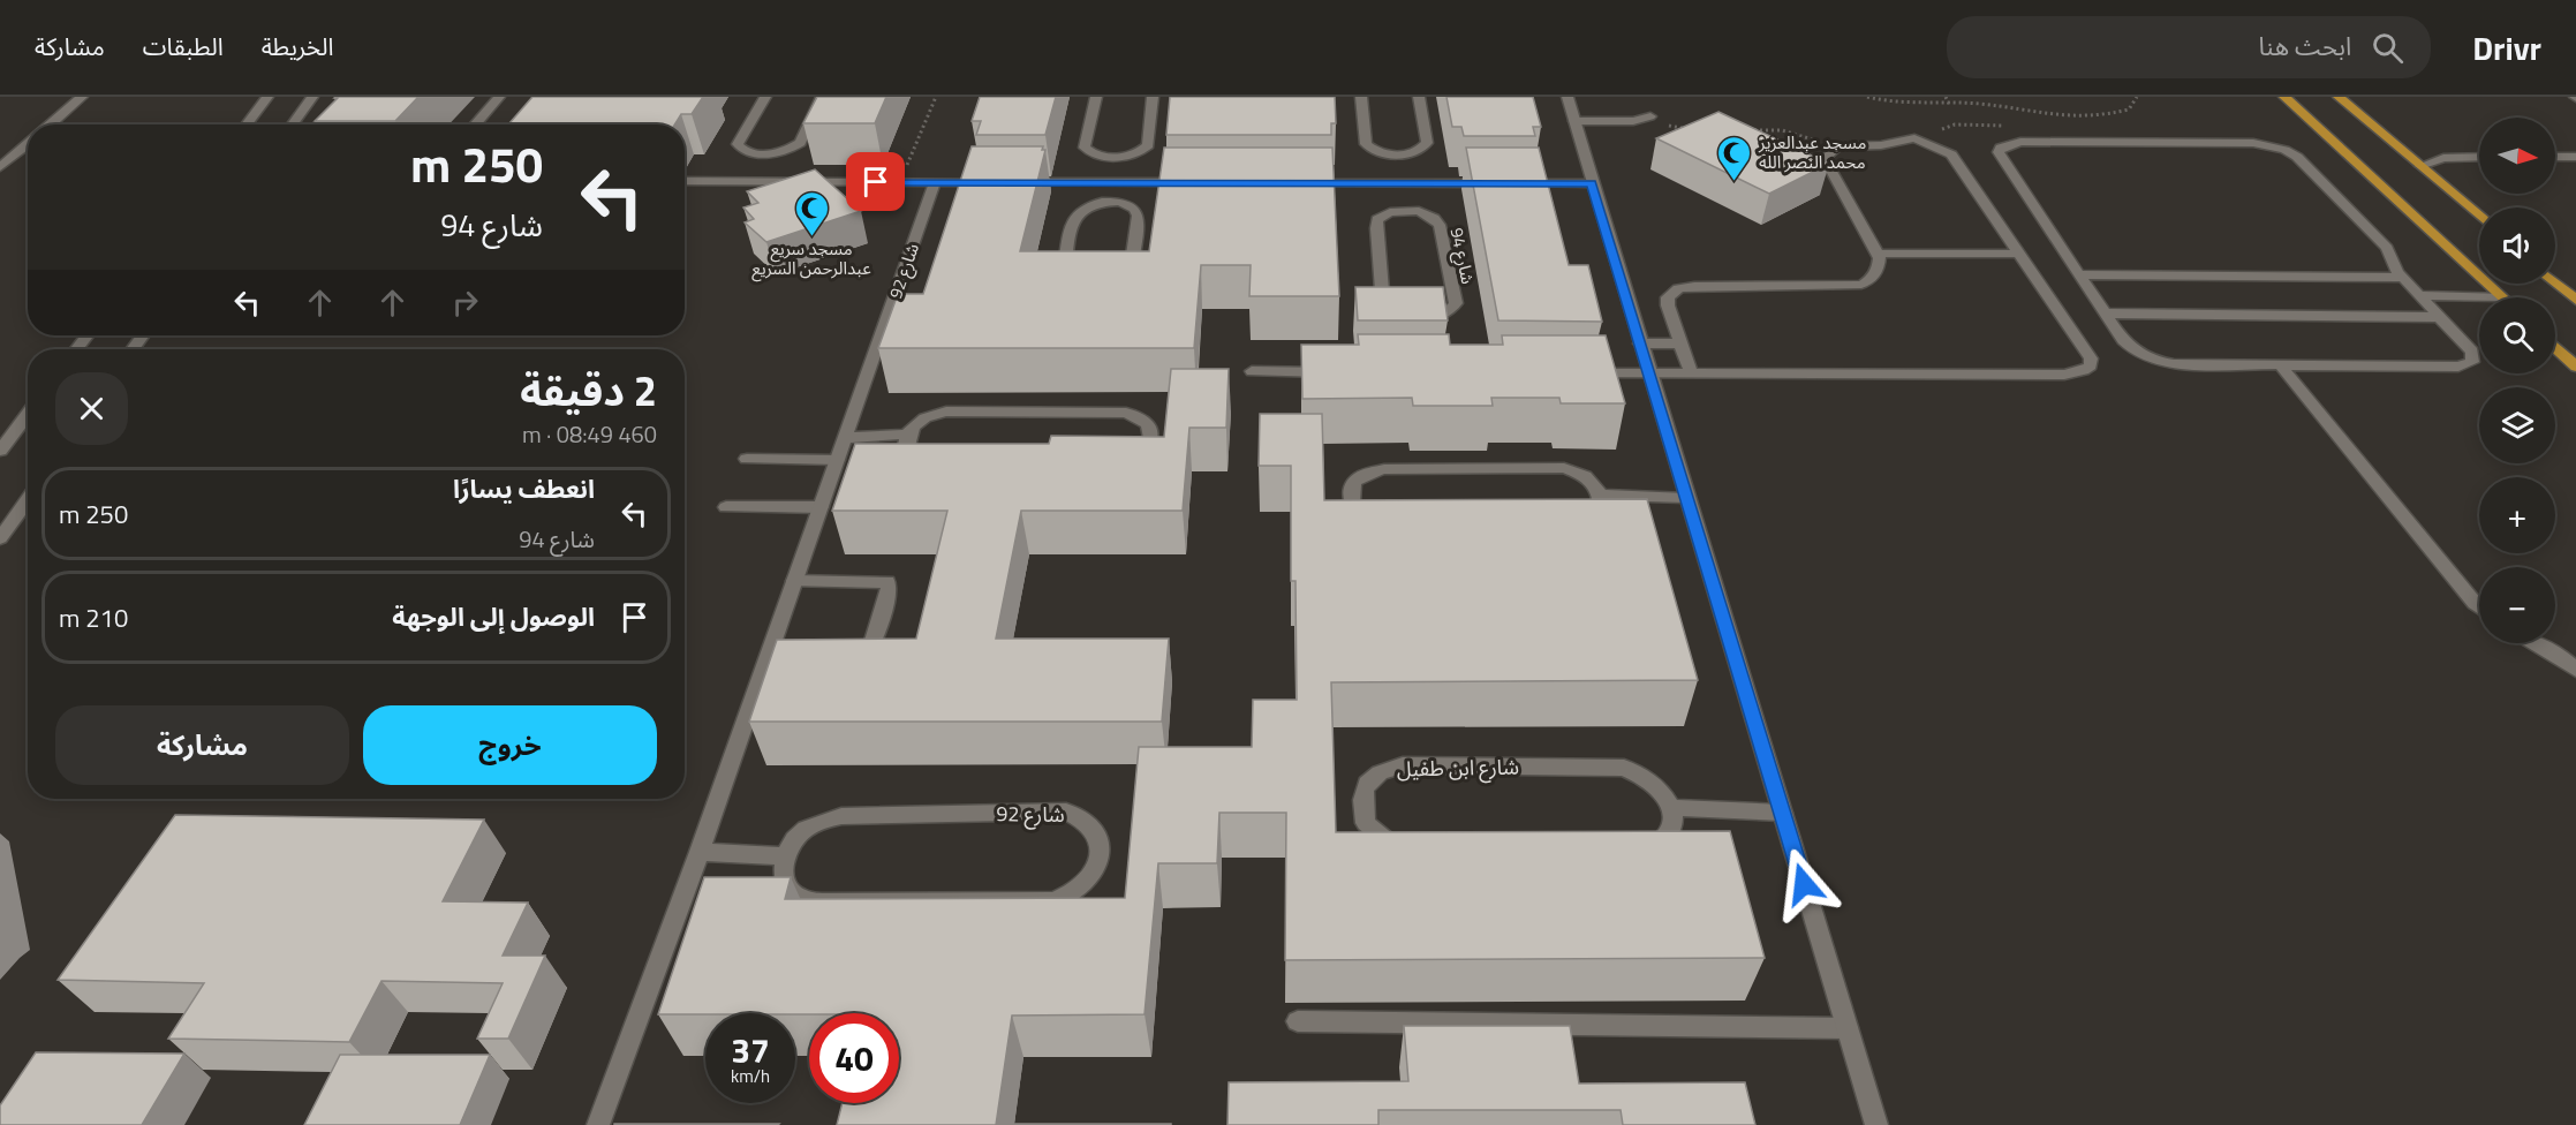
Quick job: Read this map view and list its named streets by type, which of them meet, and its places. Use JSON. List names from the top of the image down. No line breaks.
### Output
{"streets":{"street":["شارع 94","شارع 92","شارع ابن طفيل"]},"places":{"mosque":["مسجد عبدالعزيز محمد النصر الله","مسجد سريع عبدالرحمن السريع"]},"north":"right","page":{"header":"Drivr","search":"ابحث هنا","nav":["الخريطة","الطبقات","مشاركة"],"map_buttons":["+","−"],"turn":["250 m","شارع 94"],"heading":["2 دقيقة","460 m · 08:49"],"list":[{"name":"انعطف يسارًا","note":"شارع 94","value":"250 m"},{"name":"الوصول إلى الوجهة","value":"210 m"}],"buttons":["خروج","مشاركة"],"speed":"37 km/h","limit":"40"}}
